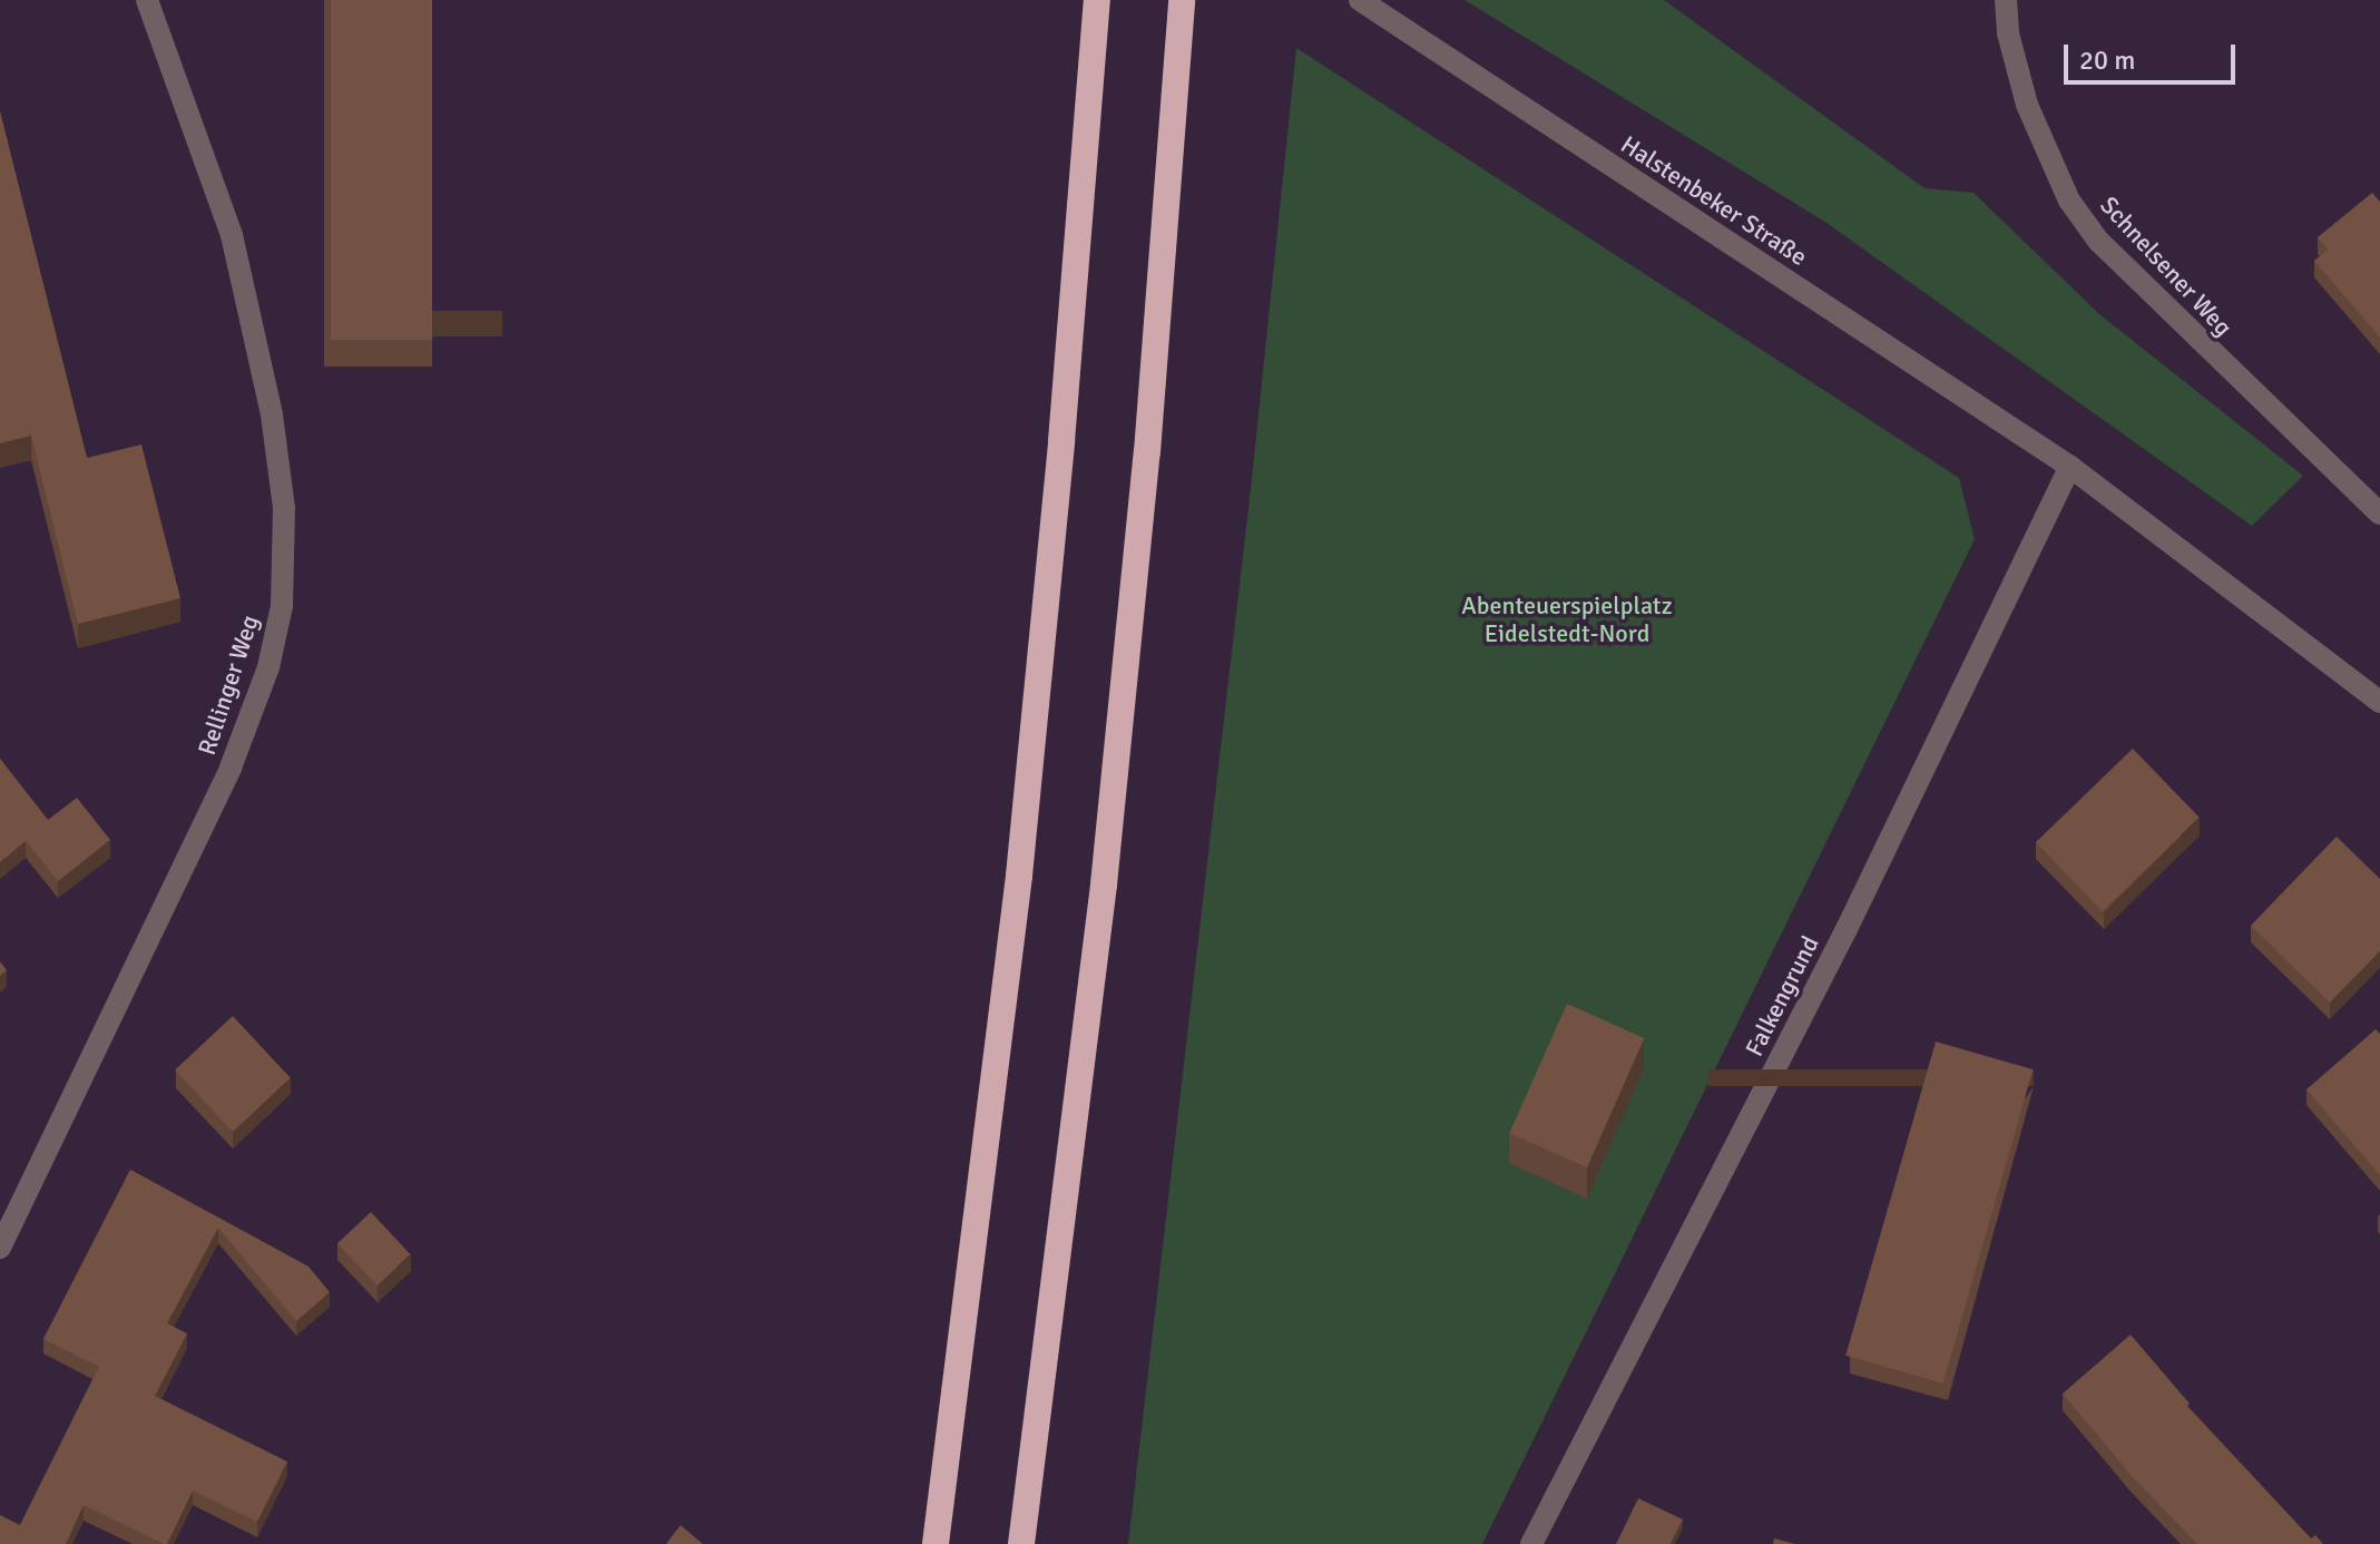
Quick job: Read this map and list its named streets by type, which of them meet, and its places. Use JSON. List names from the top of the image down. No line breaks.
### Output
{"streets":{"street":["Halstenbeker Straße","Schnelsener Weg","Rellinger Weg","Falkengrund"]},"crossings":[["Halstenbeker Straße","Falkengrund"]],"parks":["Abenteuerspielplatz Eidelstedt-Nord"],"scale_bar":"20 m"}
